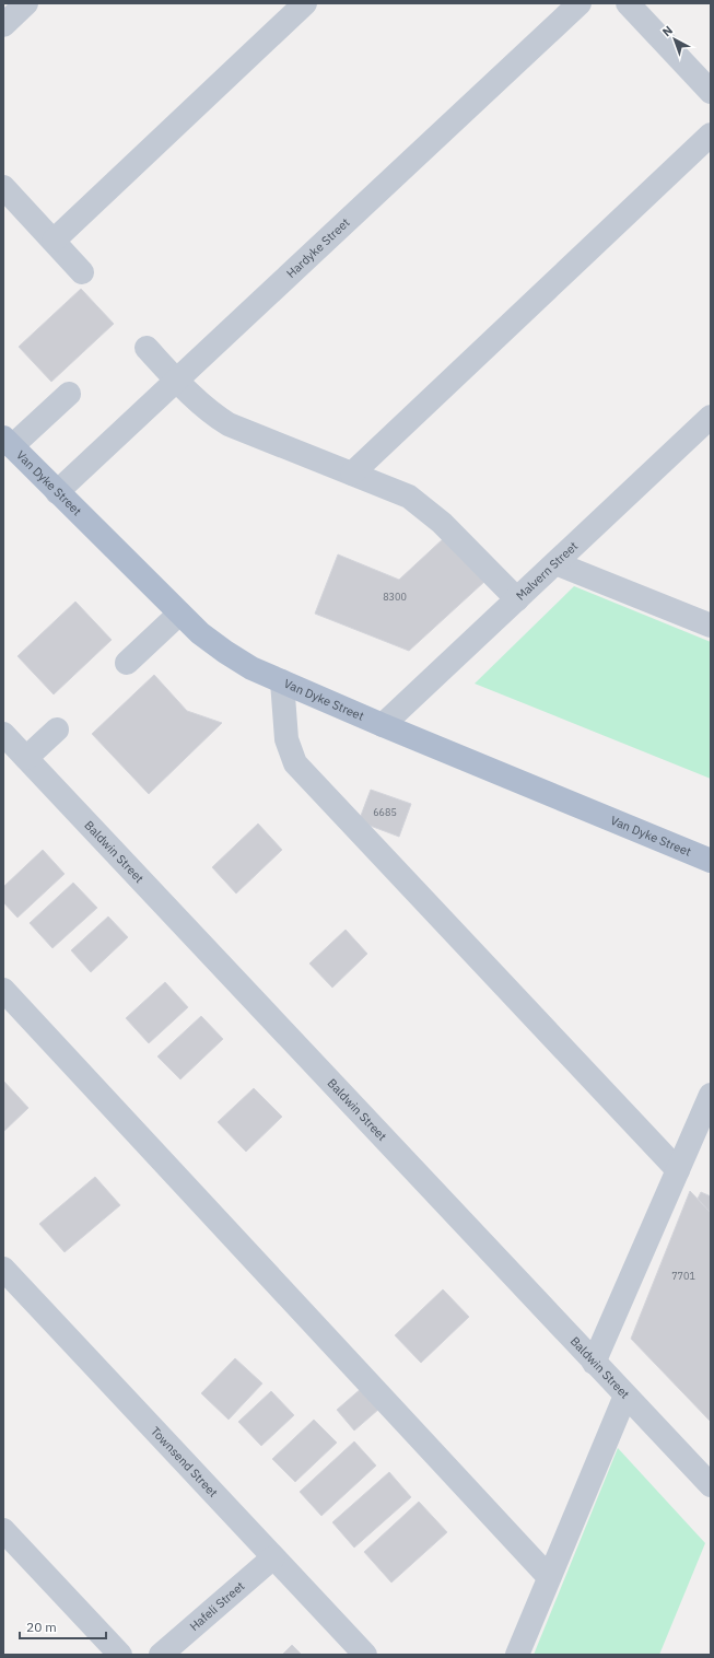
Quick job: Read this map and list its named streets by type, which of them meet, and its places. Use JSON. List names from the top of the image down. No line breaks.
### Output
{"streets":{"main road":["Van Dyke Street"],"street":["Hardyke Street","Malvern Street","Baldwin Street","Townsend Street","Hafeli Street"]},"crossings":[["Hardyke Street","Van Dyke Street"],["Van Dyke Street","Malvern Street"],["Townsend Street","Hafeli Street"]],"house_numbers":["8300","6685","7701"],"scale_bar":"20 m","north":"top left"}
